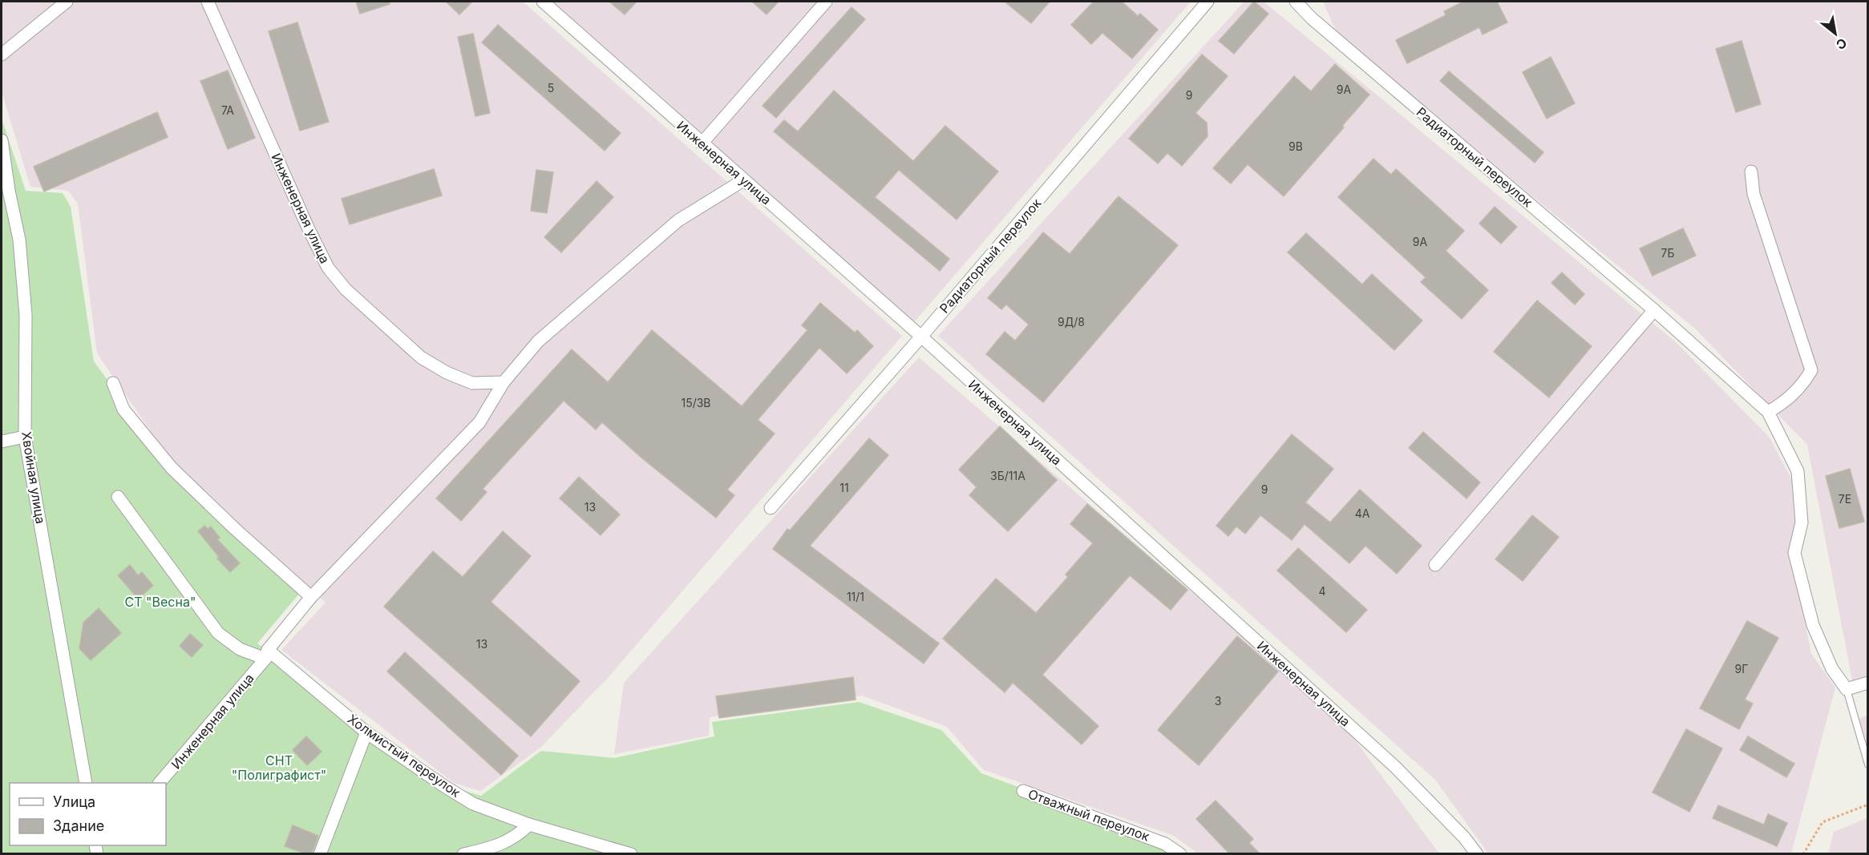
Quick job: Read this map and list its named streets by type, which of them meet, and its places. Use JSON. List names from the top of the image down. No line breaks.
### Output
{"streets":{"street":["Радиаторный переулок","Инженерная улица","Хвойная улица","Холмистый переулок","Отважный переулок"]},"crossings":[["Радиаторный переулок","Инженерная улица"],["Инженерная улица","Холмистый переулок"]],"parks":["СТ \"Весна\"","СНТ \"Полиграфист\""],"house_numbers":["5","9А","9","7А","9В","9А","7Б","9Д/8","15/3В","3Б/11А","11","9","7Е","13","4А","4","11/1","13","9Г","3"],"legend":["Улица","Здание"],"north":"bottom right"}
